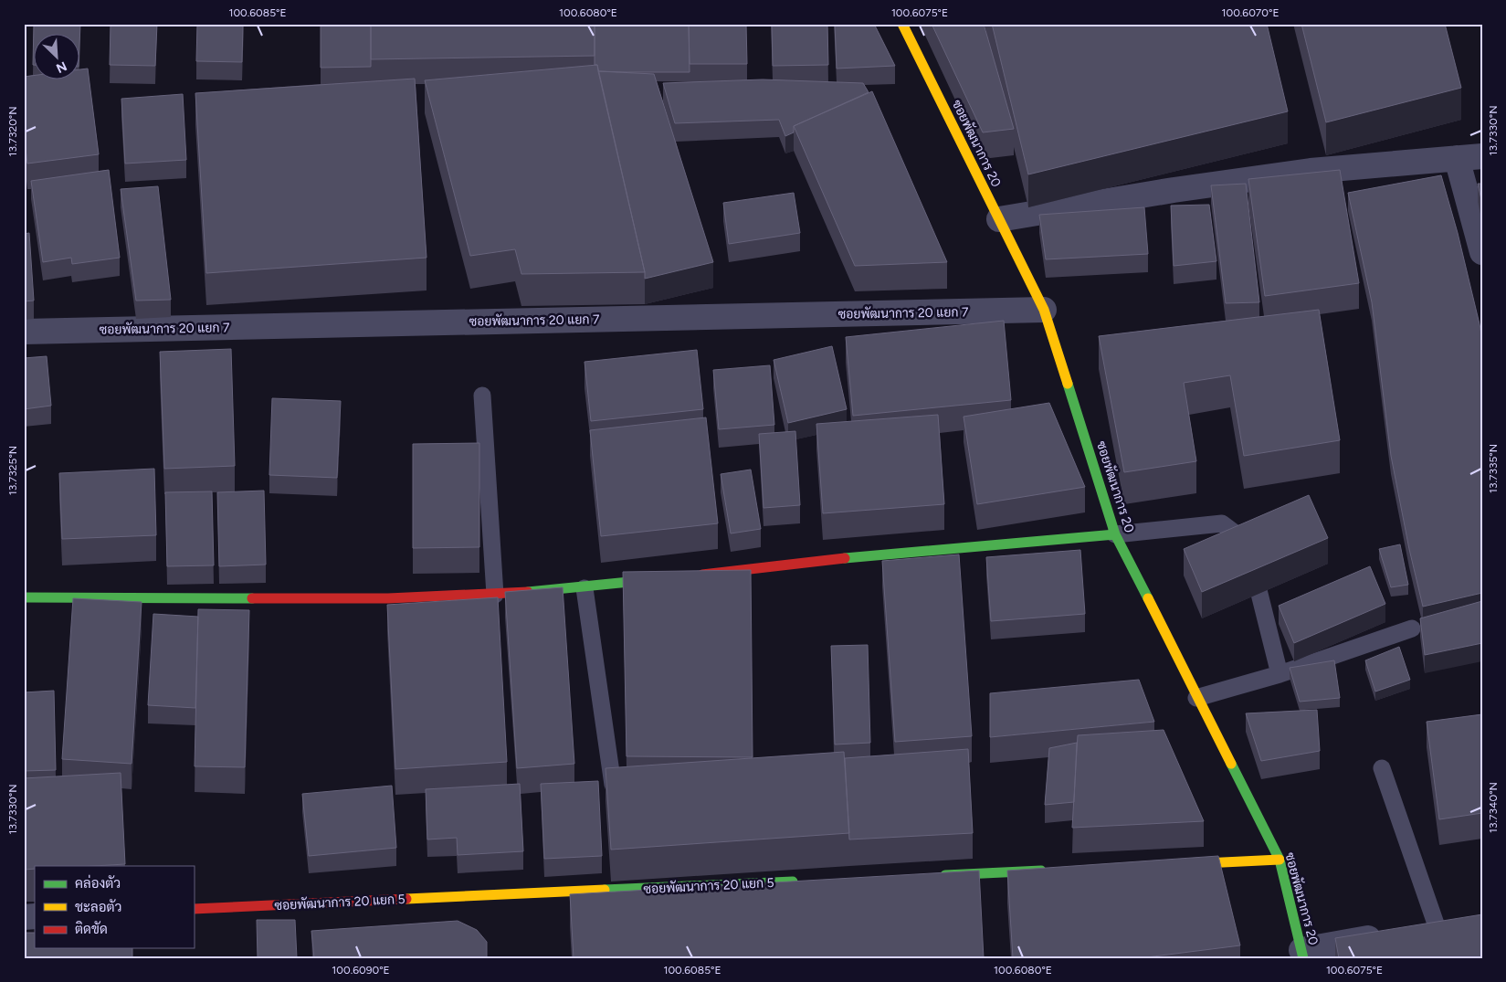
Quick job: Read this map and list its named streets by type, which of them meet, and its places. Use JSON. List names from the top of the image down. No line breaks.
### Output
{"streets":{"street":["ซอยพัฒนาการ 20","ซอยพัฒนาการ 20 แยก 7","ซอยพัฒนาการ 20 แยก 5"]},"crossings":[["ซอยพัฒนาการ 20","ซอยพัฒนาการ 20 แยก 7"]],"legend":["คล่องตัว","ชะลอตัว","ติดขัด"],"north":"bottom right","coordinates":["100.6085°E","100.6080°E","100.6075°E","100.6070°E","13.7330°N","13.7320°N","13.7335°N","13.7325°N","13.7340°N","100.6090°E"]}
